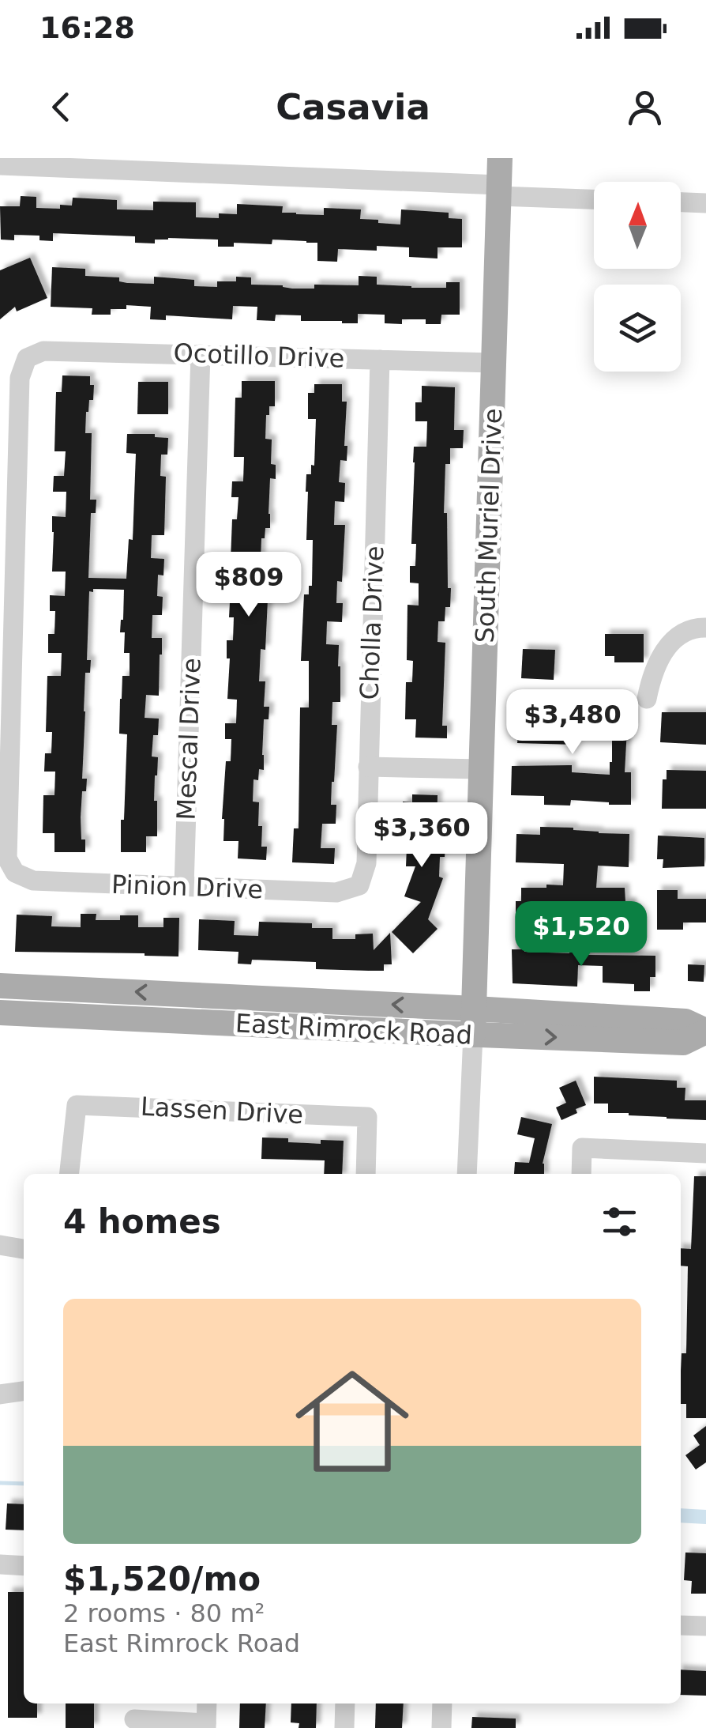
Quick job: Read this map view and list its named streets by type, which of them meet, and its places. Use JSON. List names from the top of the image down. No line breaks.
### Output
{"streets":{"main road":["South Muriel Drive","East Rimrock Road"],"street":["Ocotillo Drive","Cholla Drive","Mescal Drive","Pinion Drive","Lassen Drive"]},"crossings":[["Ocotillo Drive","South Muriel Drive"],["Ocotillo Drive","Cholla Drive"],["Ocotillo Drive","Mescal Drive"],["Ocotillo Drive","Pinion Drive"],["South Muriel Drive","East Rimrock Road"],["Cholla Drive","Pinion Drive"],["Mescal Drive","Pinion Drive"]],"north":"top","page":{"status":"16:28","header":"Casavia","price":["$809","$3,480","$3,360","$1,520"],"heading":"4 homes","list":[{"name":"$1,520/mo","note":"2 rooms · 80 m² · East Rimrock Road"}]}}
